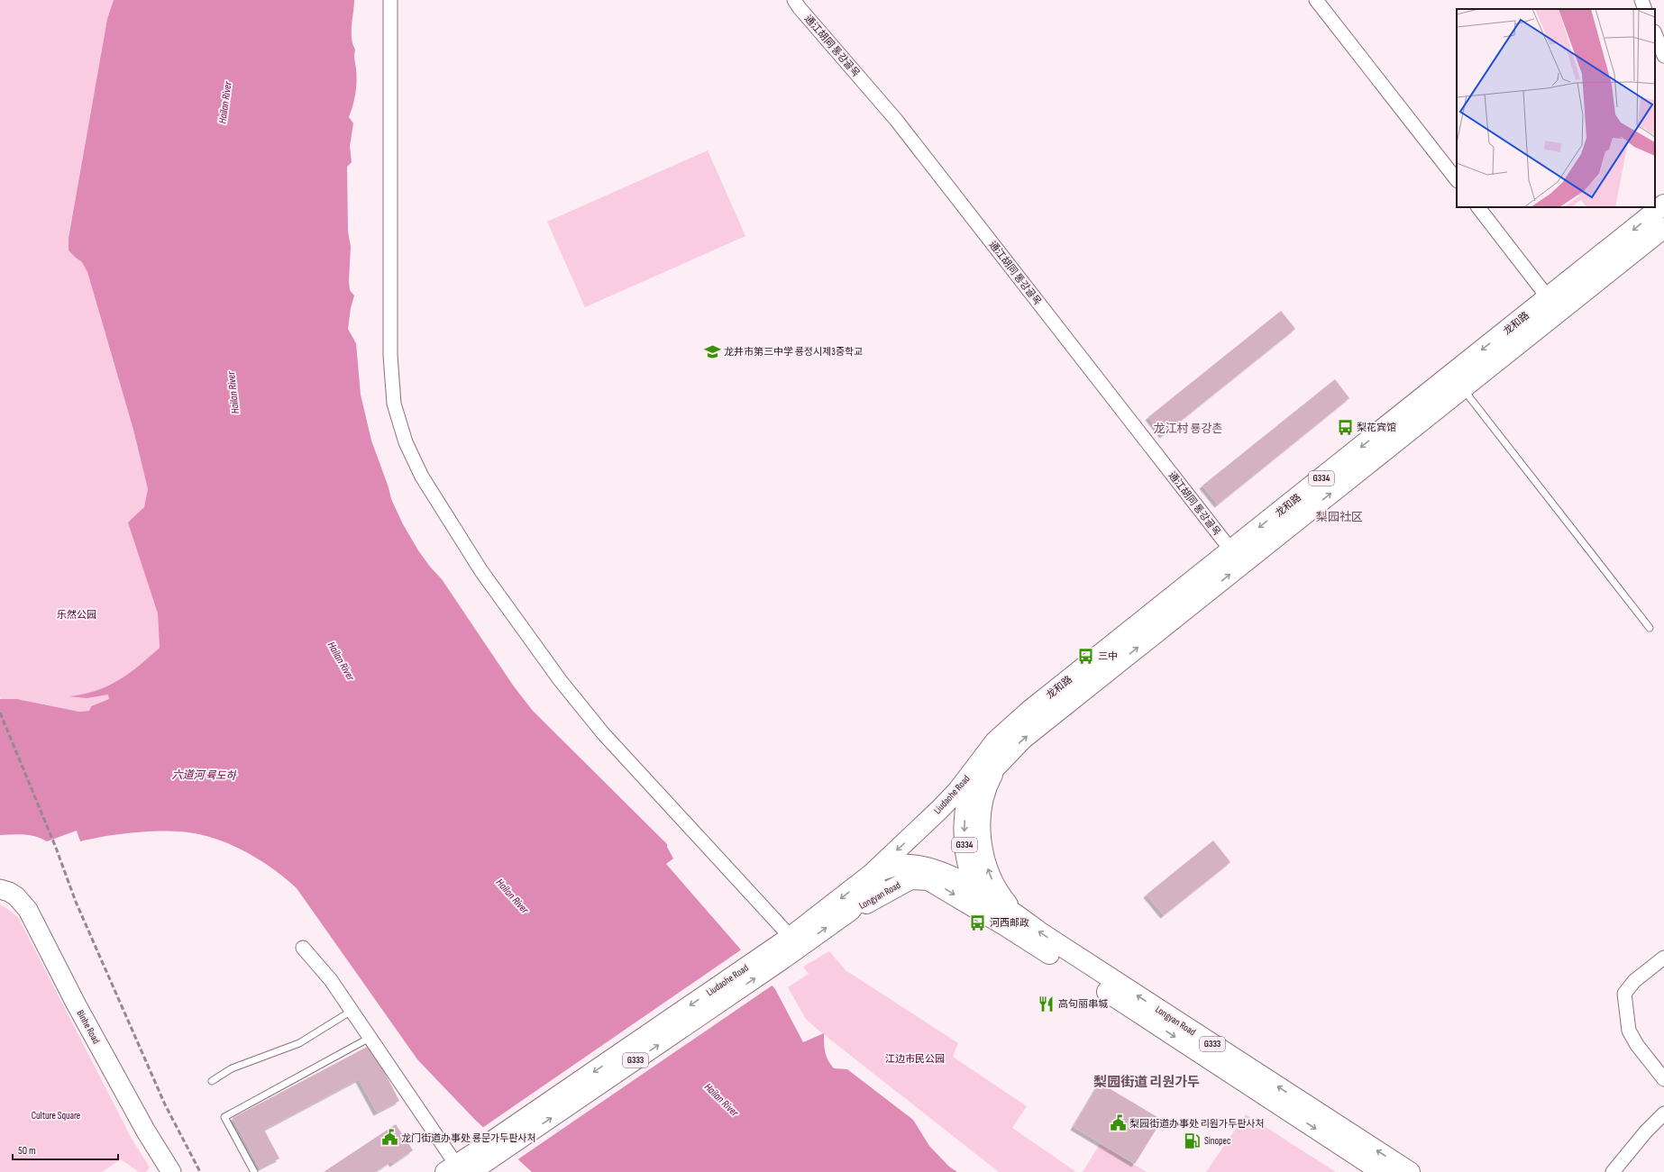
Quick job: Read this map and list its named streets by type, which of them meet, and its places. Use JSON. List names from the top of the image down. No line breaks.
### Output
{"streets":{"highway":["龙和路","G334","Liudaohe Road","Longyan Road","G333"],"street":["通江胡同 통강골목","Binhe Road"]},"crossings":[["通江胡同 통강골목","龙和路"],["龙和路","Liudaohe Road"],["龙和路","Longyan Road"],["Liudaohe Road","Longyan Road"]],"districts":["龙江村 룡강촌","梨园社区","梨园街道 리원가두"],"water":["Hailan River","六道河 륙도하"],"parks":["乐然公园","江边市民公园","Culture Square"],"places":{"school or university":["龙井市第三中学 룡정시제3중학교"],"bus stop":["梨花宾馆","三中","河西邮政"],"restaurant":["高句丽串城"],"public building":["梨园街道办事处 리원가두판사처","龙门街道办事处 룡문가두판사처"],"fuel station":["Sinopec"]},"scale_bar":"50 m"}
